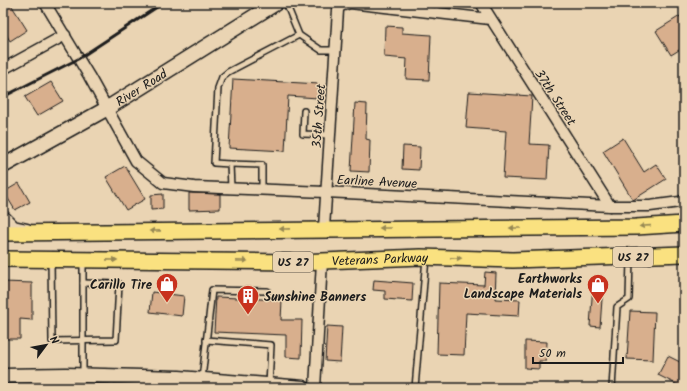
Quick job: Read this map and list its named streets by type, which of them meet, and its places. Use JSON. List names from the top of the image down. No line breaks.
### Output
{"streets":{"main road":["River Road","US 27","Veterans Parkway"],"street":["37th Street","35th Street","Earline Avenue"]},"crossings":[["River Road","Earline Avenue"],["37th Street","35th Street"],["37th Street","Earline Avenue"],["35th Street","Earline Avenue"]],"places":{"shop":["Carillo Tire","Earthworks Landscape Materials"],"building":["Sunshine Banners"]},"scale_bar":"50 m","north":"top right"}
